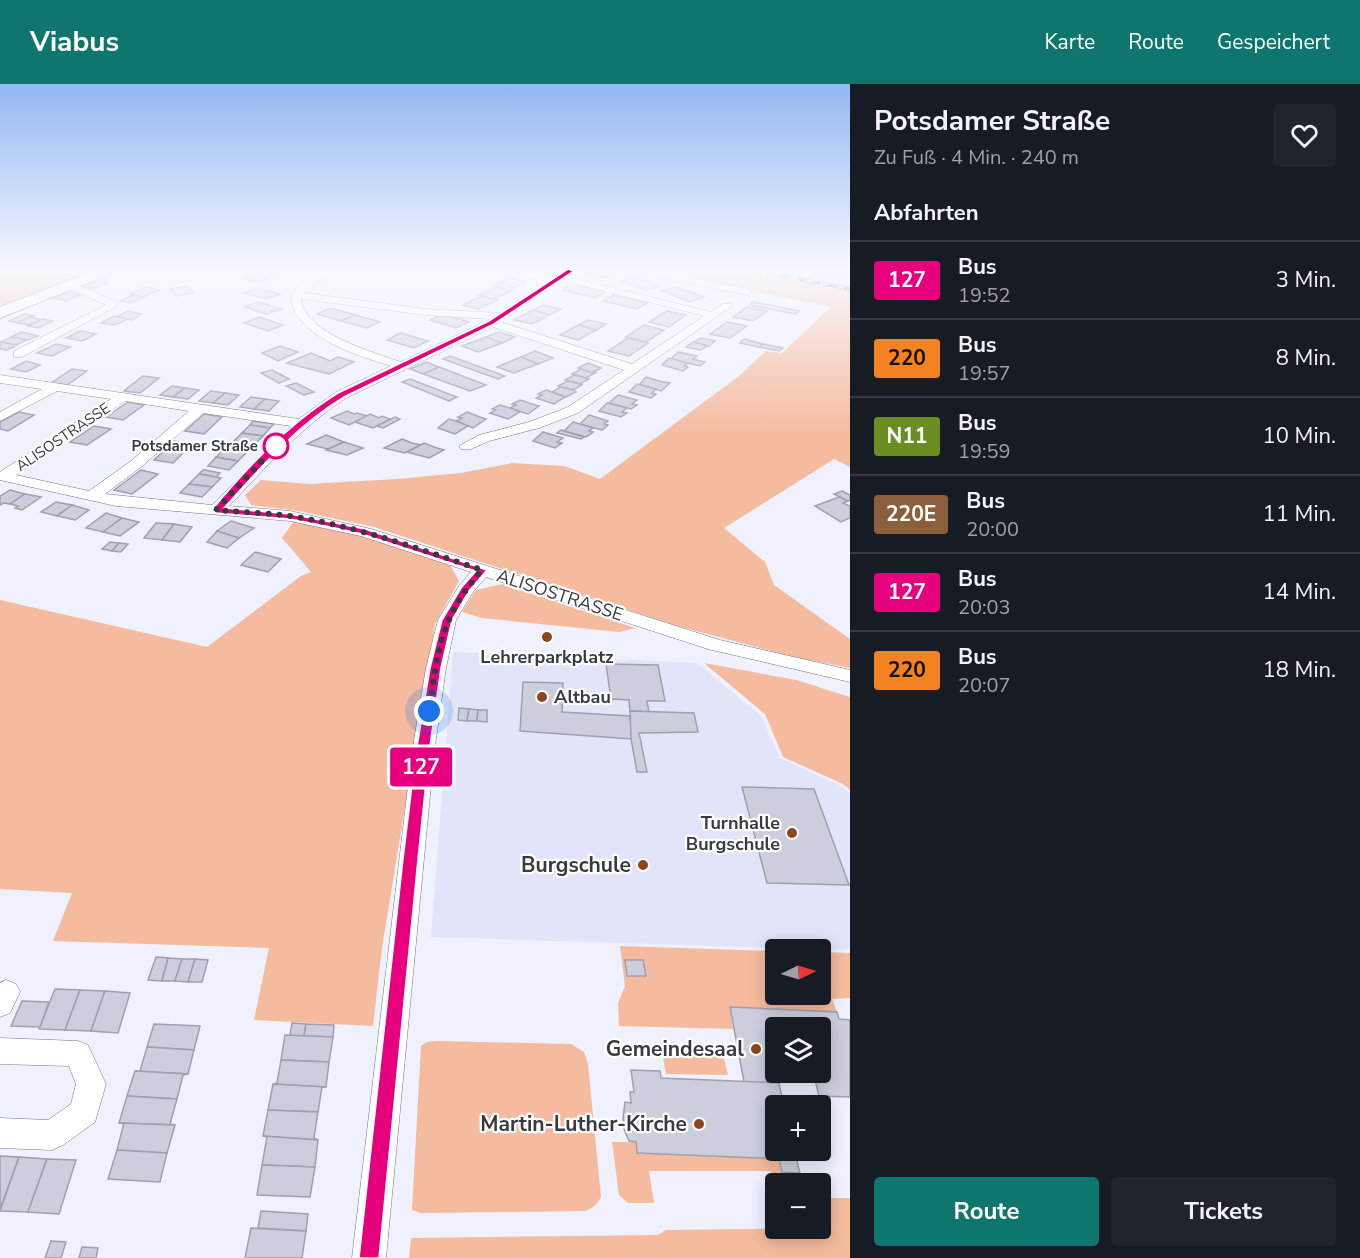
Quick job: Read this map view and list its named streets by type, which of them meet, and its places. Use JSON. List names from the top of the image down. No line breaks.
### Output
{"streets":{"street":["ALISOSTRASSE"]},"places":["Potsdamer Straße","Lehrerparkplatz","Altbau","Turnhalle Burgschule","Burgschule","Gemeindesaal","Martin-Luther-Kirche"],"lines":["bus line 127"],"north":"right","page":{"header":"Viabus","nav":["Karte","Route","Gespeichert"],"on_map":"127","heading":[["Potsdamer Straße","Zu Fuß · 4 Min. · 240 m"],"Abfahrten"],"list":[{"mark":"127","name":"Bus","note":"19:52","value":"3 Min."},{"mark":"220","name":"Bus","note":"19:57","value":"8 Min."},{"mark":"N11","name":"Bus","note":"19:59","value":"10 Min."},{"mark":"220E","name":"Bus","note":"20:00","value":"11 Min."},{"mark":"127","name":"Bus","note":"20:03","value":"14 Min."},{"mark":"220","name":"Bus","note":"20:07","value":"18 Min."}],"map_buttons":["+","−"],"buttons":["Route","Tickets"]}}
